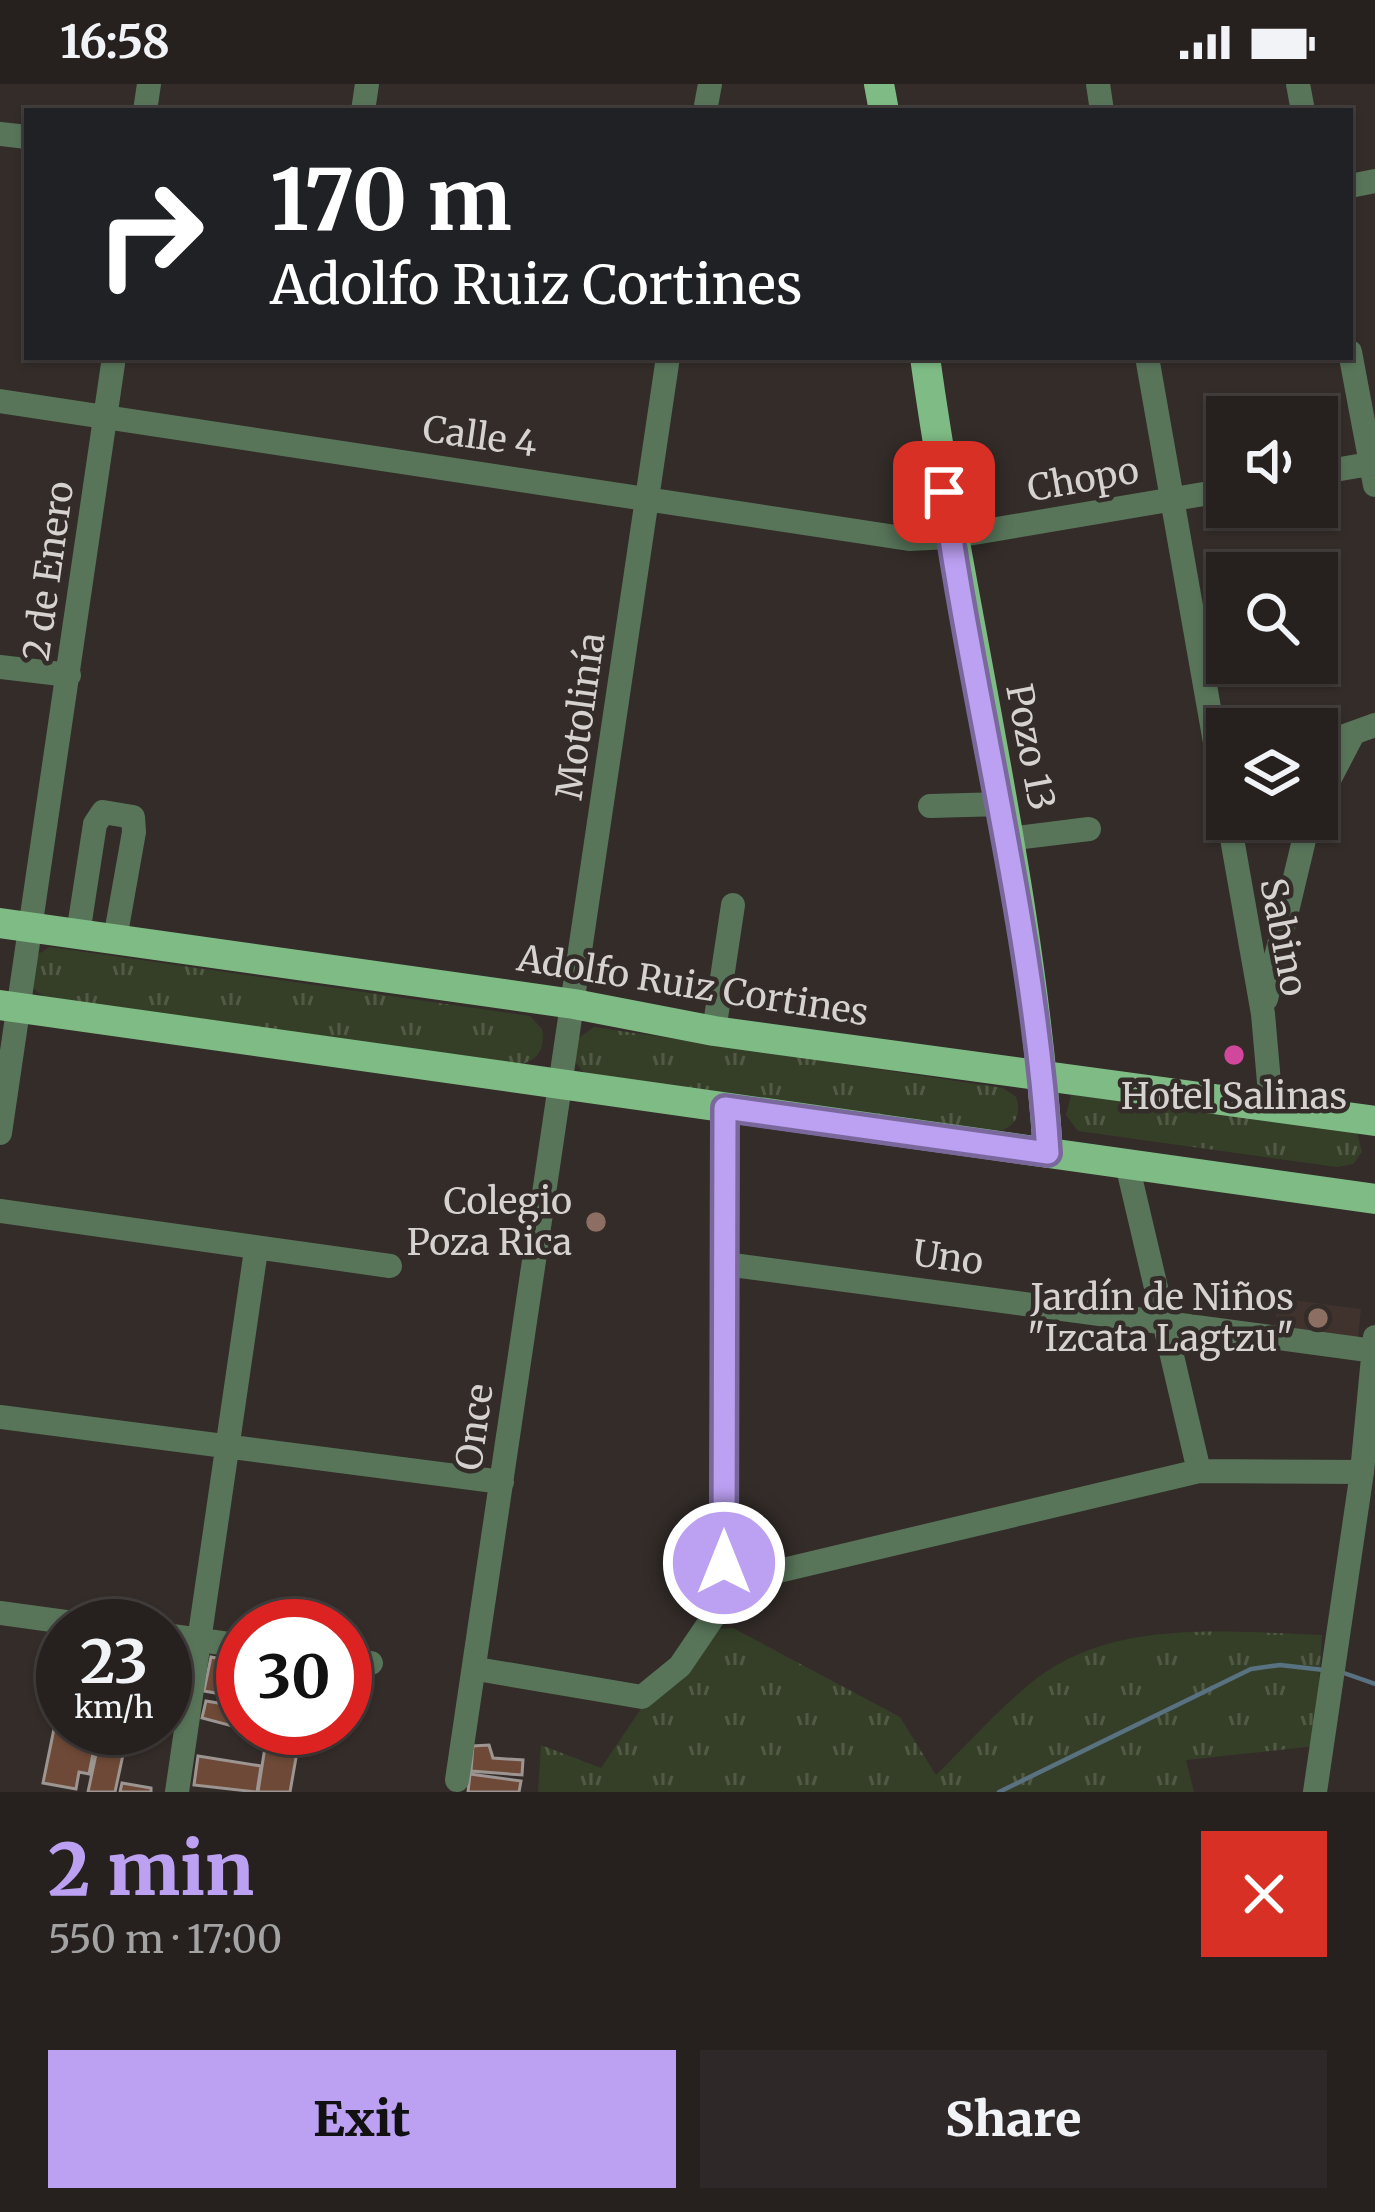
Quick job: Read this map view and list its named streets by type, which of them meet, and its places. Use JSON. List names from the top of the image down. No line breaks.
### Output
{"streets":{"main road":["Pozo 13","Adolfo Ruiz Cortines"],"street":["Calle 4","Chopo","2 de Enero","Motolinía","Sabino","Uno","Once"]},"crossings":[["Calle 4","Chopo"],["Calle 4","2 de Enero"],["Calle 4","Motolinía"],["Calle 4","Pozo 13"],["Chopo","Pozo 13"],["Chopo","Sabino"],["2 de Enero","Adolfo Ruiz Cortines"],["Motolinía","Adolfo Ruiz Cortines"],["Motolinía","Once"],["Pozo 13","Adolfo Ruiz Cortines"],["Sabino","Adolfo Ruiz Cortines"]],"places":["Hotel Salinas","Colegio Poza Rica","Jardín de Niños \"Izcata Lagtzu\""],"page":{"status":"16:58","turn":["170 m","Adolfo Ruiz Cortines"],"speed":"23 km/h","limit":"30","heading":["2 min","550 m · 17:00"],"buttons":["Exit","Share"]}}
